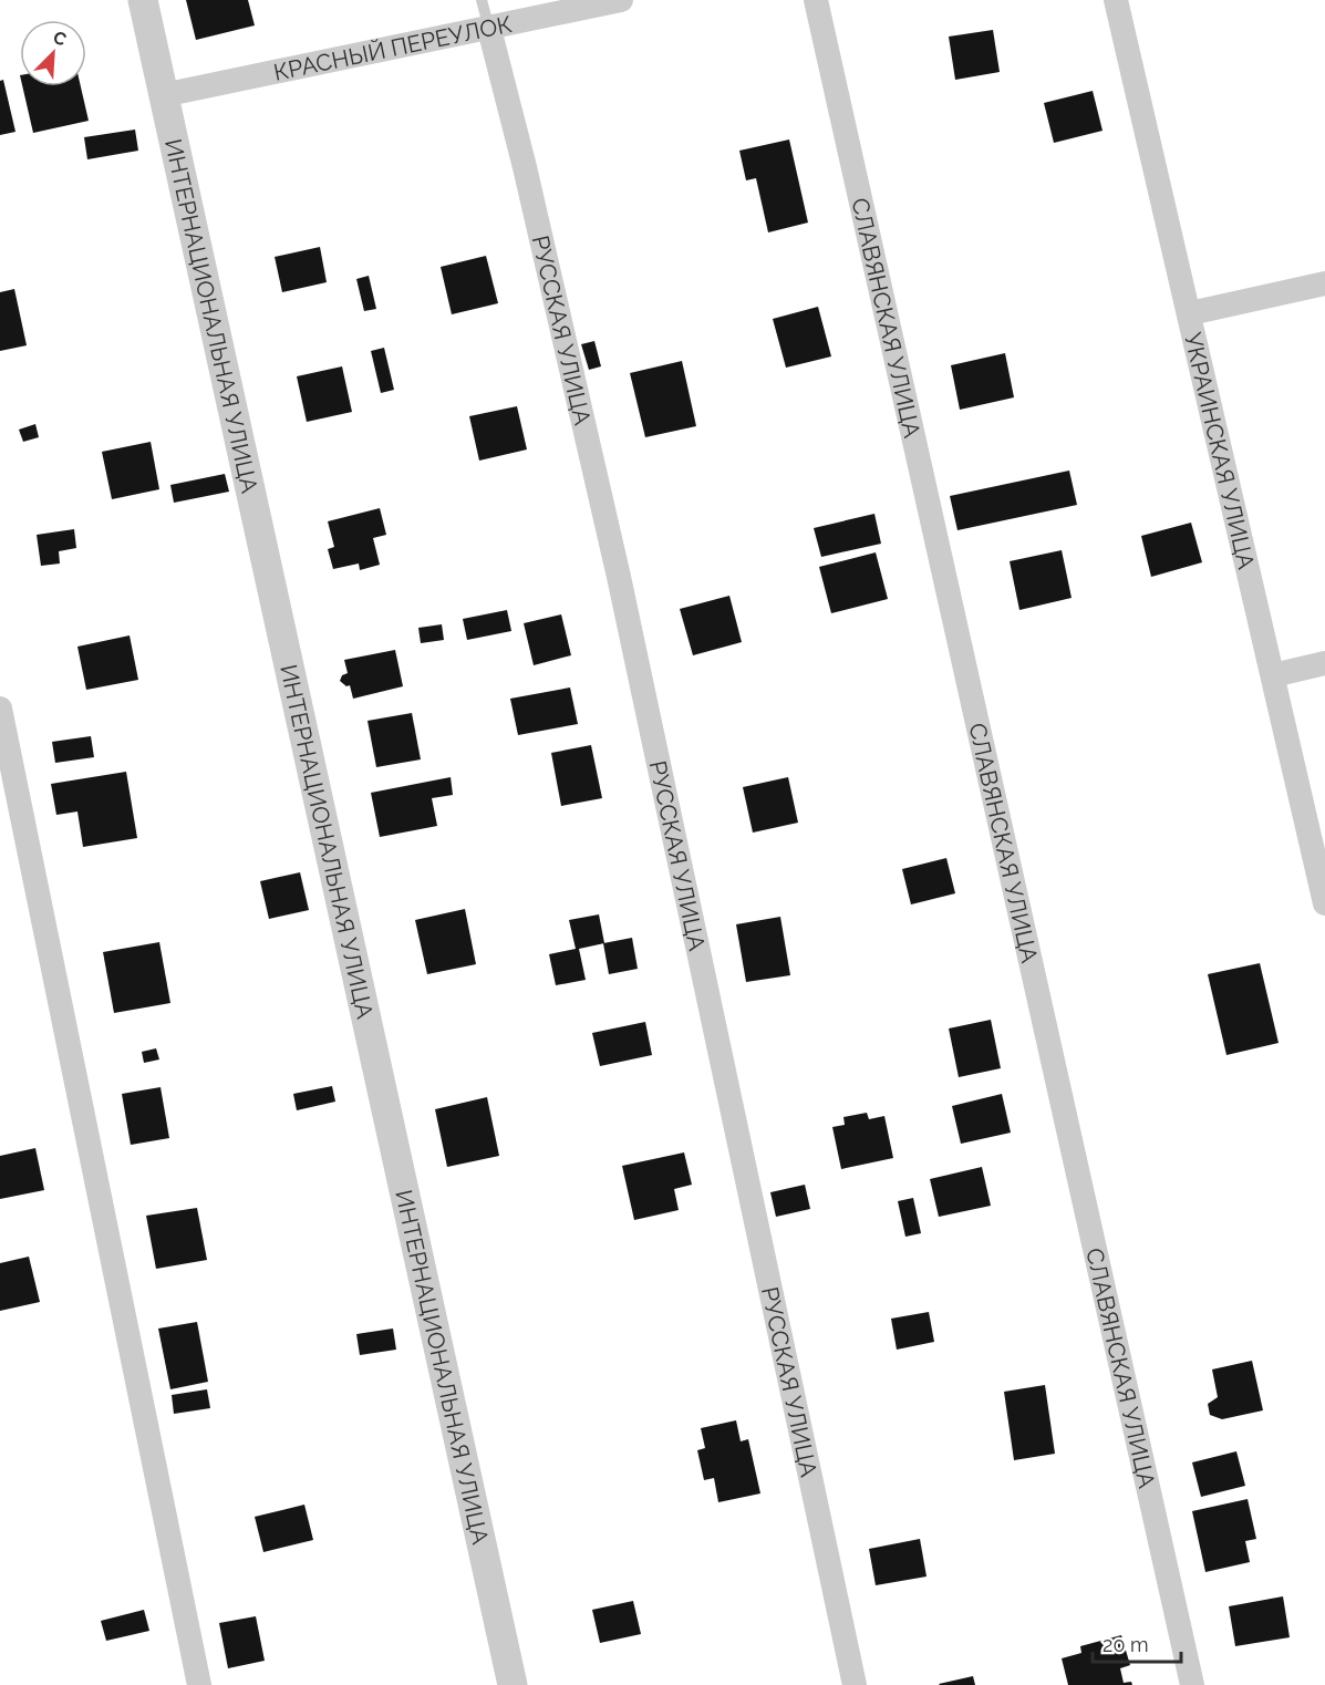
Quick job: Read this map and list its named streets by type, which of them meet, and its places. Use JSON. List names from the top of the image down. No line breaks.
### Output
{"streets":{"street":["КРАСНЫЙ ПЕРЕУЛОК","ИНТЕРНАЦИОНАЛЬНАЯ УЛИЦА","СЛАВЯНСКАЯ УЛИЦА","РУССКАЯ УЛИЦА","УКРАИНСКАЯ УЛИЦА"]},"crossings":[["КРАСНЫЙ ПЕРЕУЛОК","ИНТЕРНАЦИОНАЛЬНАЯ УЛИЦА"],["КРАСНЫЙ ПЕРЕУЛОК","РУССКАЯ УЛИЦА"]],"scale_bar":"20 m","north":"top right"}
